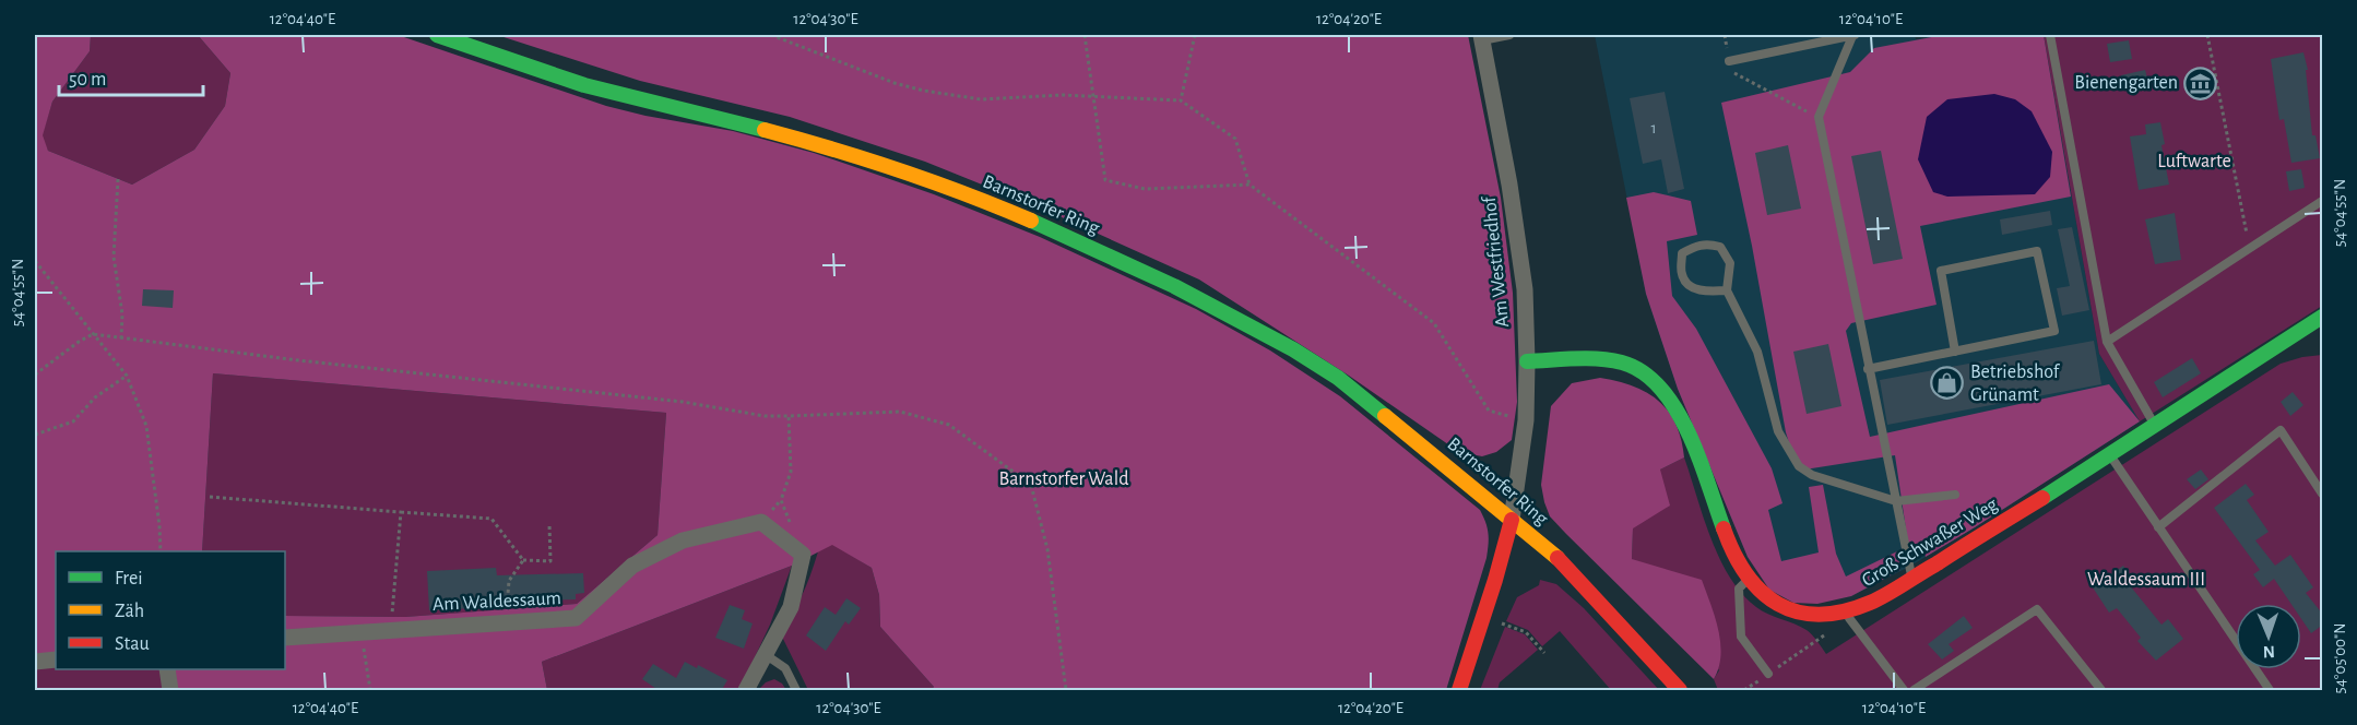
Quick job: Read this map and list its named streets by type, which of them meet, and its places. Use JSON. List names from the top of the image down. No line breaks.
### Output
{"streets":{"main road":["Barnstorfer Ring","Groß Schwaßer Weg"],"street":["Am Westfriedhof","Am Waldessaum"]},"crossings":[["Barnstorfer Ring","Am Westfriedhof"],["Am Westfriedhof","Groß Schwaßer Weg"]],"parks":["Luftwarte","Barnstorfer Wald","Waldessaum III"],"places":{"museum":["Bienengarten"],"shop":["Betriebshof Grünamt"]},"house_numbers":["1"],"legend":["Frei","Zäh","Stau"],"scale_bar":"50 m","north":"bottom","coordinates":["12°04'40\"E","12°04'30\"E","12°04'20\"E","12°04'10\"E","54°04'55\"N","54°05'00\"N"]}
